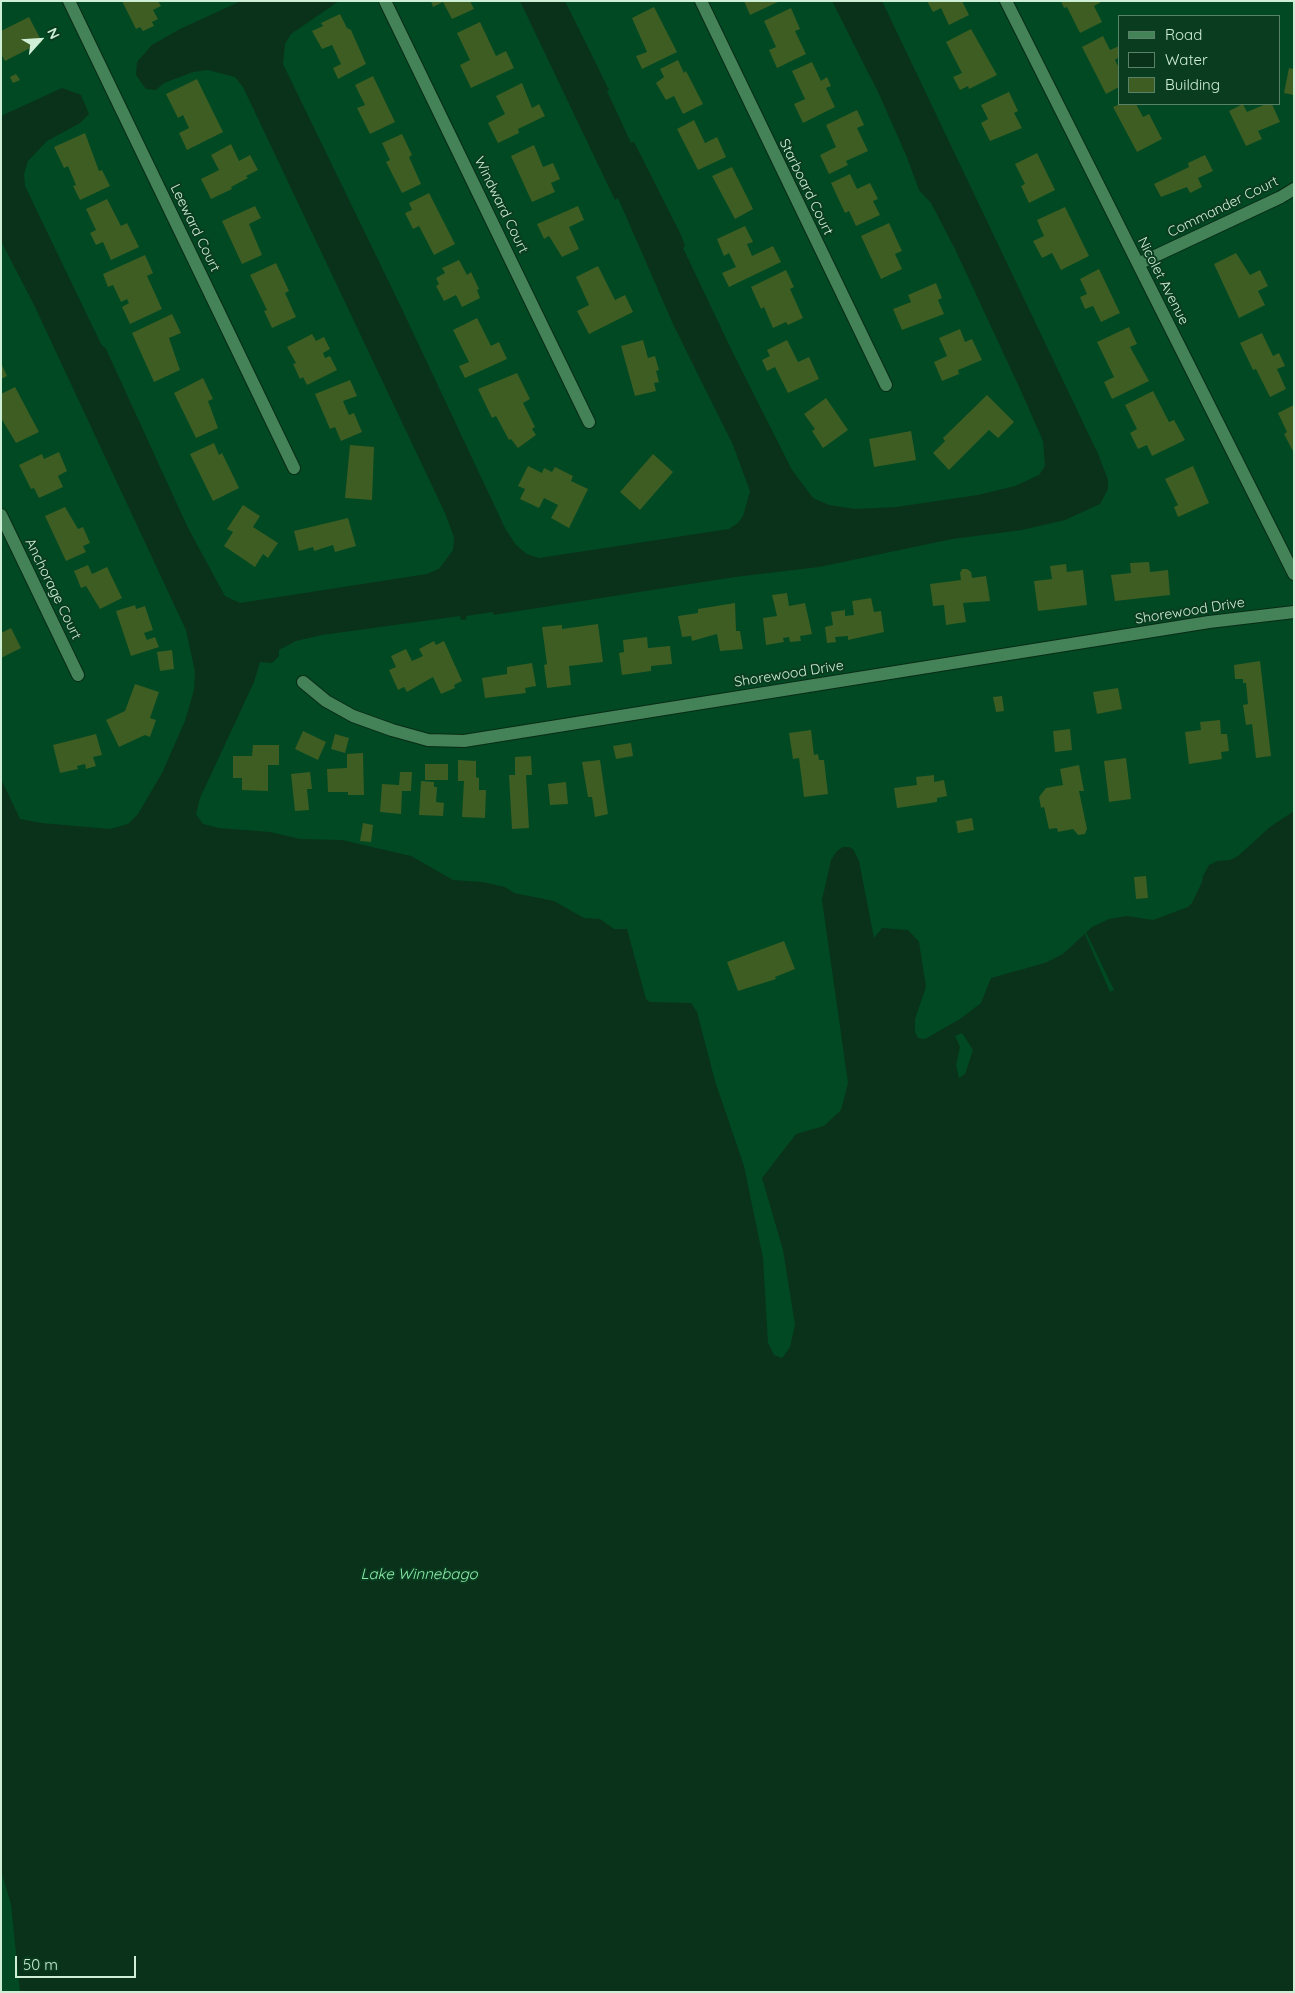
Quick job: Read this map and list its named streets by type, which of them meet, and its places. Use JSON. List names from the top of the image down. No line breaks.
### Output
{"streets":{"street":["Starboard Court","Windward Court","Commander Court","Leeward Court","Nicolet Avenue","Anchorage Court","Shorewood Drive"]},"crossings":[["Commander Court","Nicolet Avenue"]],"water":["Lake Winnebago"],"legend":["Road","Water","Building"],"scale_bar":"50 m","north":"top right"}
